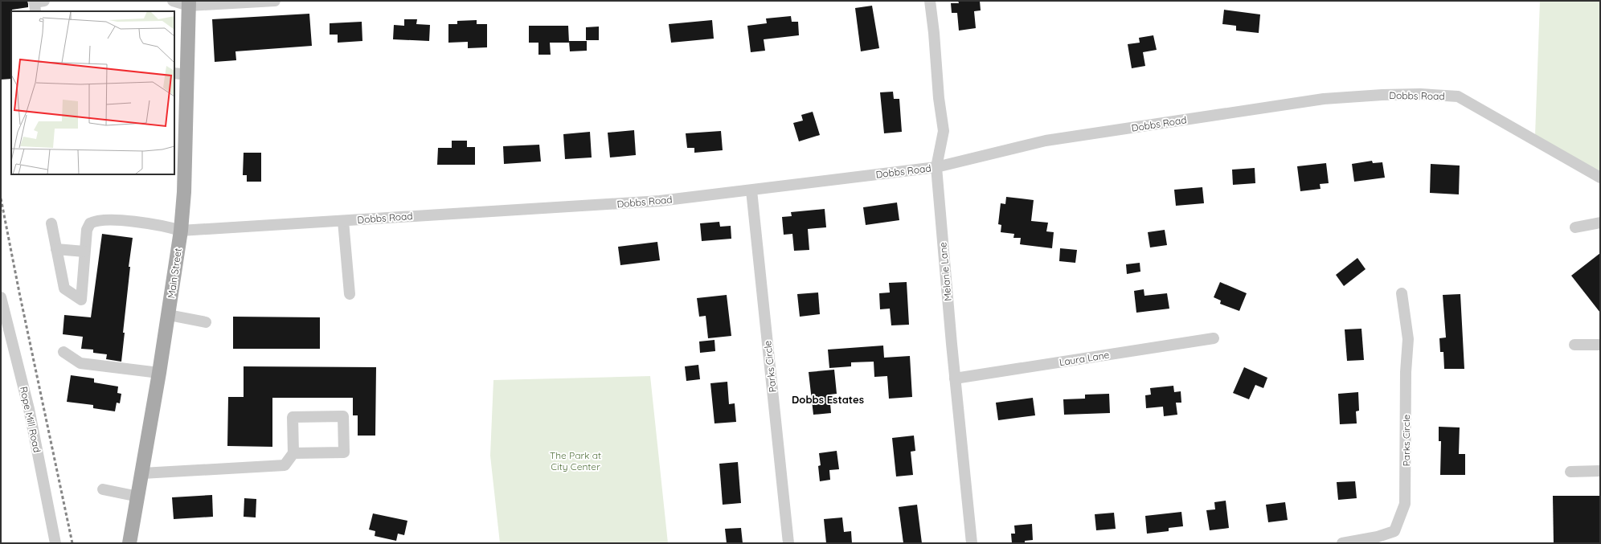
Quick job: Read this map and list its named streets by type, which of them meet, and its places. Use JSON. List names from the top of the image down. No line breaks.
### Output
{"streets":{"main road":["Main Street"],"street":["Dobbs Road","Melanie Lane","Laura Lane","Parks Circle","Rope Mill Road"]},"crossings":[["Dobbs Road","Melanie Lane"],["Dobbs Road","Main Street"],["Dobbs Road","Parks Circle"],["Melanie Lane","Laura Lane"]],"districts":["Dobbs Estates"],"parks":["The Park at City Center"]}
